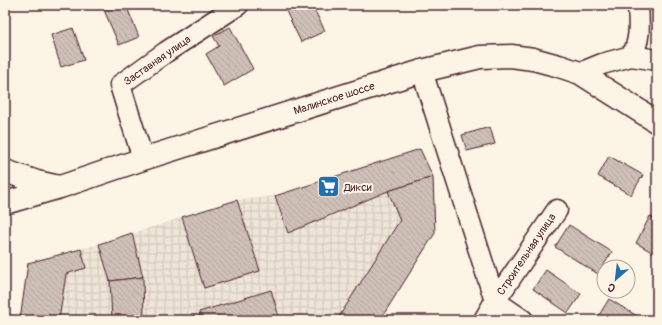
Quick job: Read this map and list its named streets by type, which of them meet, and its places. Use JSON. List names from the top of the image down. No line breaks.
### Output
{"streets":{"main road":["Малинское шоссе"],"street":["Заставная улица","Строительная улица"]},"crossings":[["Заставная улица","Малинское шоссе"]],"places":{"supermarket":["Дикси"]},"north":"bottom left"}
